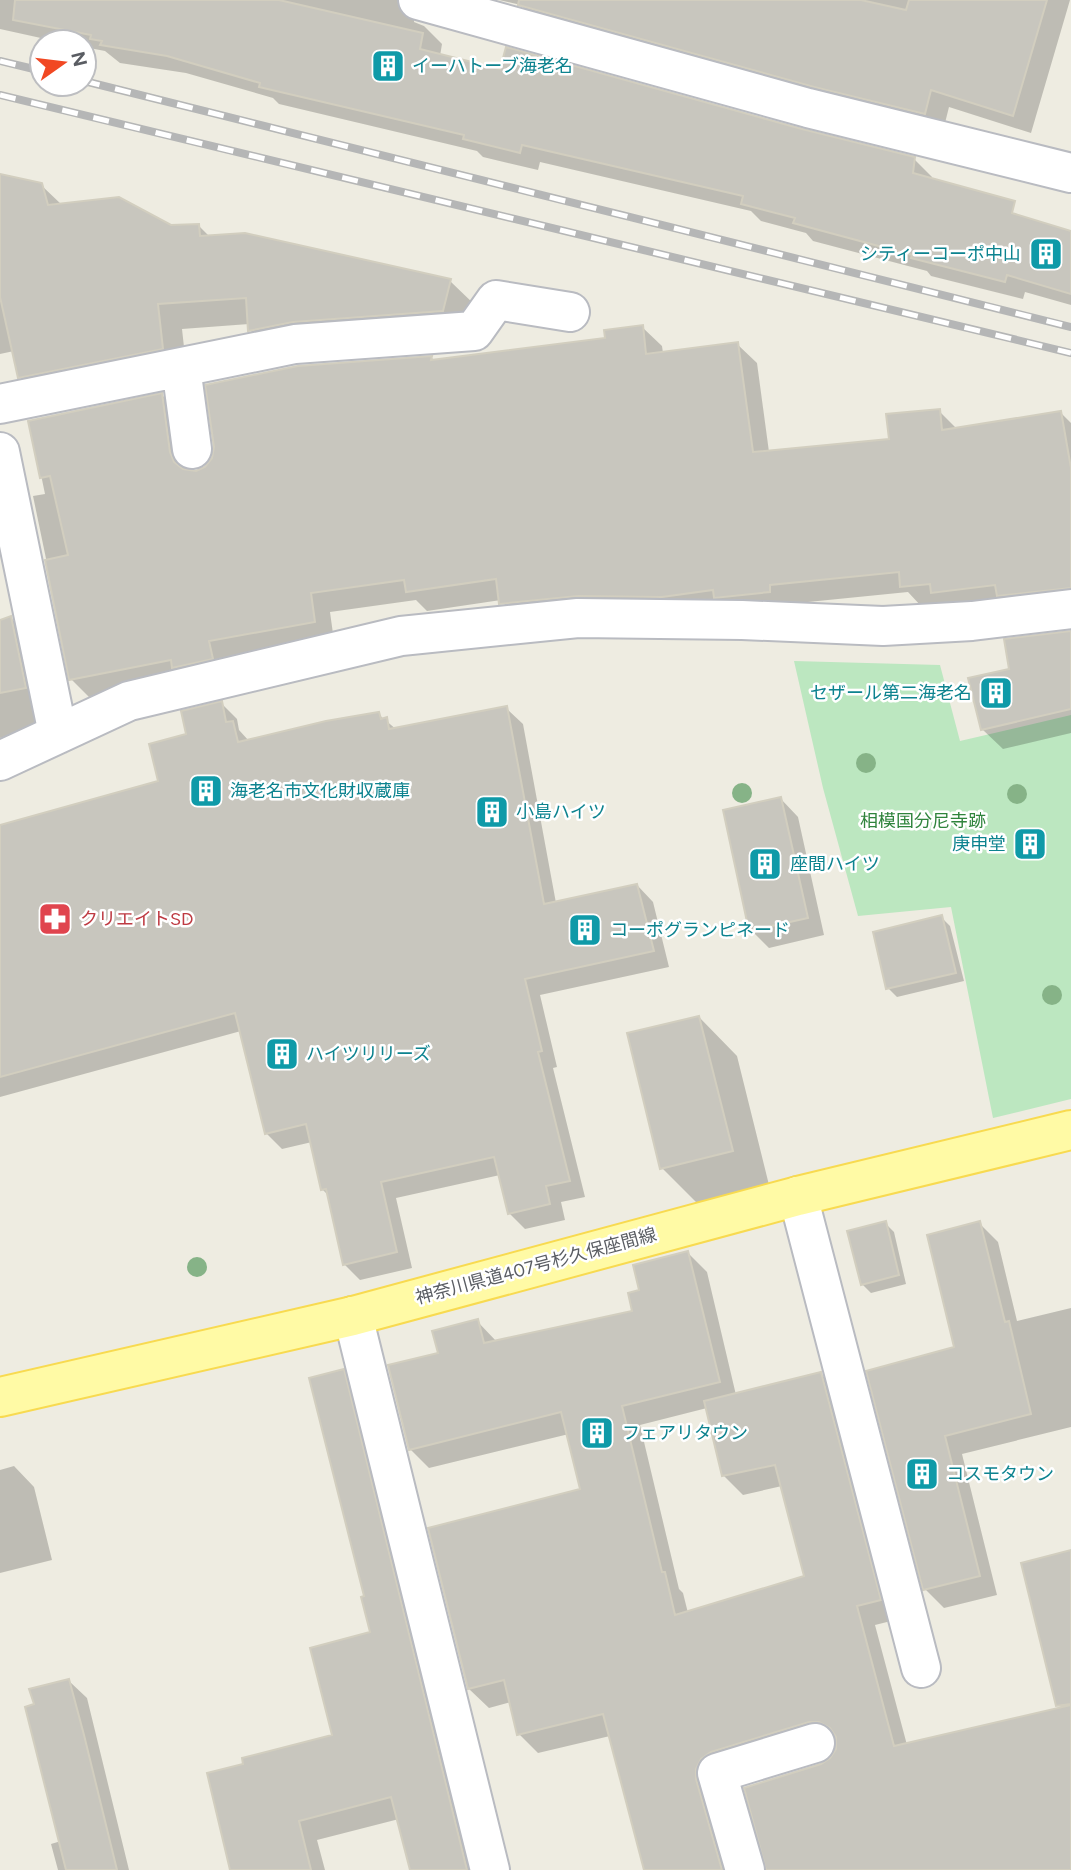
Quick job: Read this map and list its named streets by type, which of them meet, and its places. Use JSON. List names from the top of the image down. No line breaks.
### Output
{"streets":{"main road":["神奈川県道407号杉久保座間線"]},"parks":["相模国分尼寺跡"],"places":{"building":["イーハトーブ海老名","シティーコーポ中山","セザール第二海老名","海老名市文化財収蔵庫","小島ハイツ","庚申堂","座間ハイツ","コーポグランピネード","ハイツリリーズ","フェアリタウン","コスモタウン"],"pharmacy":["クリエイトSD"]},"north":"right"}
